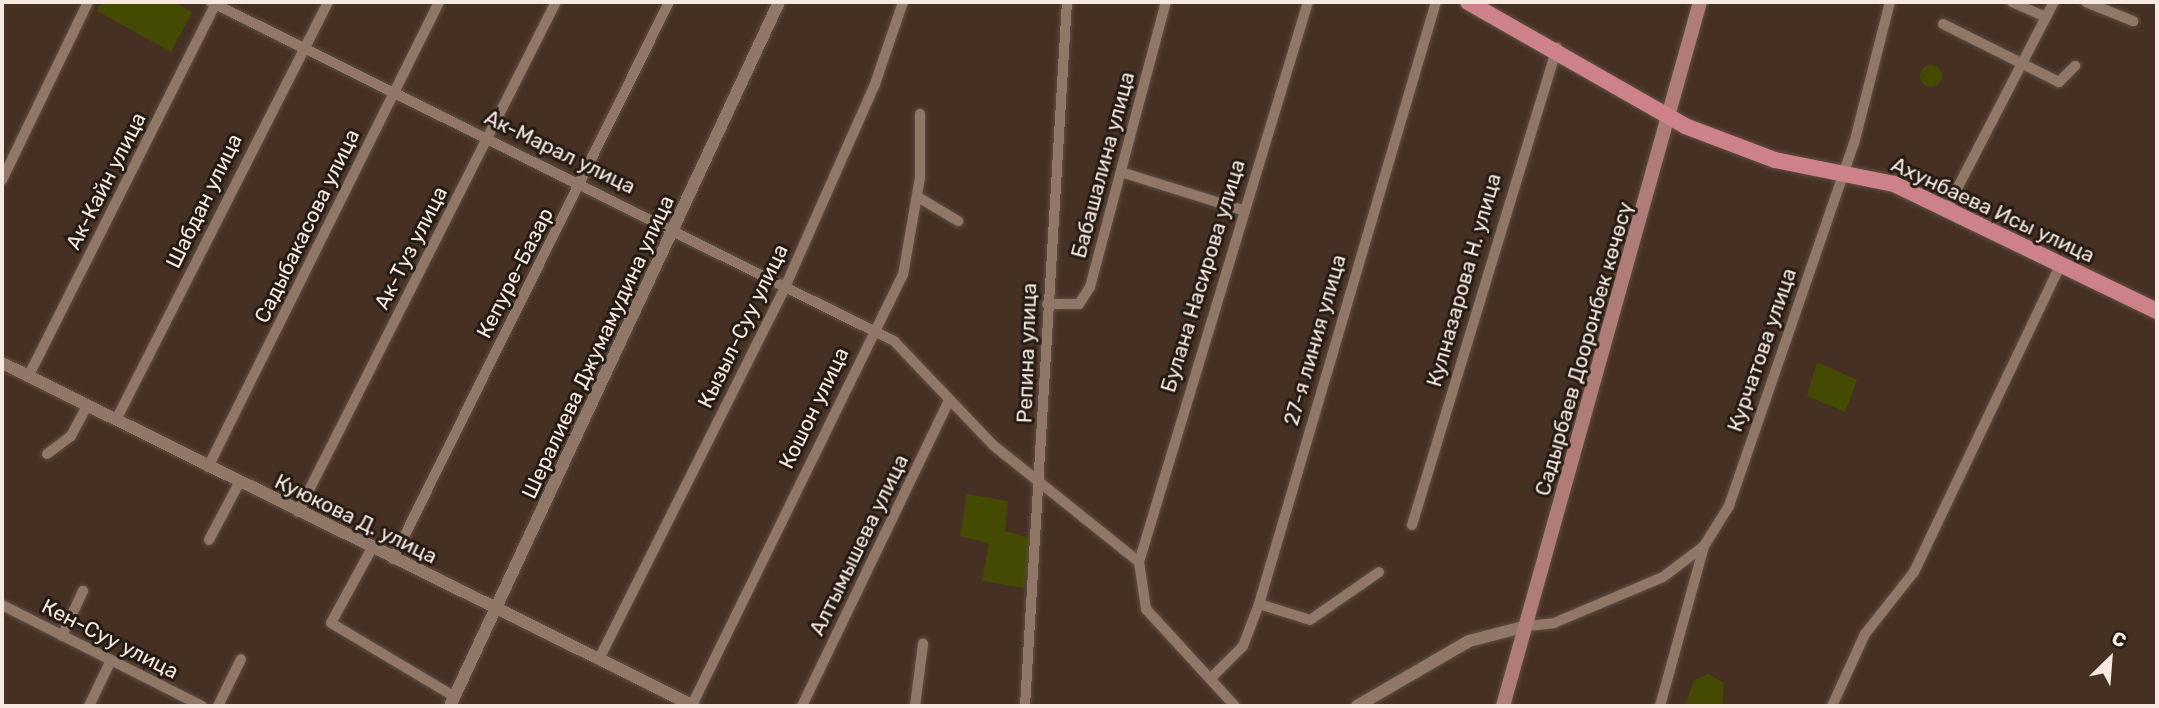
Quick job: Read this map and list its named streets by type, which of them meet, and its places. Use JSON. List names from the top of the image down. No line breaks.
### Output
{"streets":{"main road":["Ахунбаева Исы улица","Садырбаев Дооронбек көчөсү"],"street":["Ак-Марал улица","Бабашалина улица","Ак-Кайн улица","Шабдан улица","Садыбакасова улица","Ак-Туз улица","Кепуре-Базар","Булана Насирова улица","Кулназарова Н. улица","Кызыл-Суу улица","27-я линия улица","Шералиева Джумамудина улица","Курчатова улица","Репина улица","Кошон улица","Куюкова Д. улица","Алтымышева улица","Кен-Суу улица"]},"crossings":[["Ак-Марал улица","Ак-Кайн улица"],["Ак-Марал улица","Шабдан улица"],["Ак-Марал улица","Садыбакасова улица"],["Ак-Марал улица","Ак-Туз улица"],["Ак-Марал улица","Кепуре-Базар"],["Ак-Марал улица","Булана Насирова улица"],["Ак-Марал улица","Кызыл-Суу улица"],["Ак-Марал улица","Шералиева Джумамудина улица"],["Ак-Марал улица","Репина улица"],["Ак-Марал улица","Кошон улица"],["Ак-Марал улица","Алтымышева улица"],["Бабашалина улица","Репина улица"],["Ак-Кайн улица","Куюкова Д. улица"],["Шабдан улица","Куюкова Д. улица"],["Ахунбаева Исы улица","Кулназарова Н. улица"],["Ахунбаева Исы улица","Садырбаев Дооронбек көчөсү"],["Ахунбаева Исы улица","Курчатова улица"],["Садыбакасова улица","Куюкова Д. улица"],["Ак-Туз улица","Куюкова Д. улица"],["Кепуре-Базар","Куюкова Д. улица"],["Кызыл-Суу улица","Куюкова Д. улица"],["Шералиева Джумамудина улица","Куюкова Д. улица"],["Кошон улица","Куюкова Д. улица"]],"north":"top right"}
